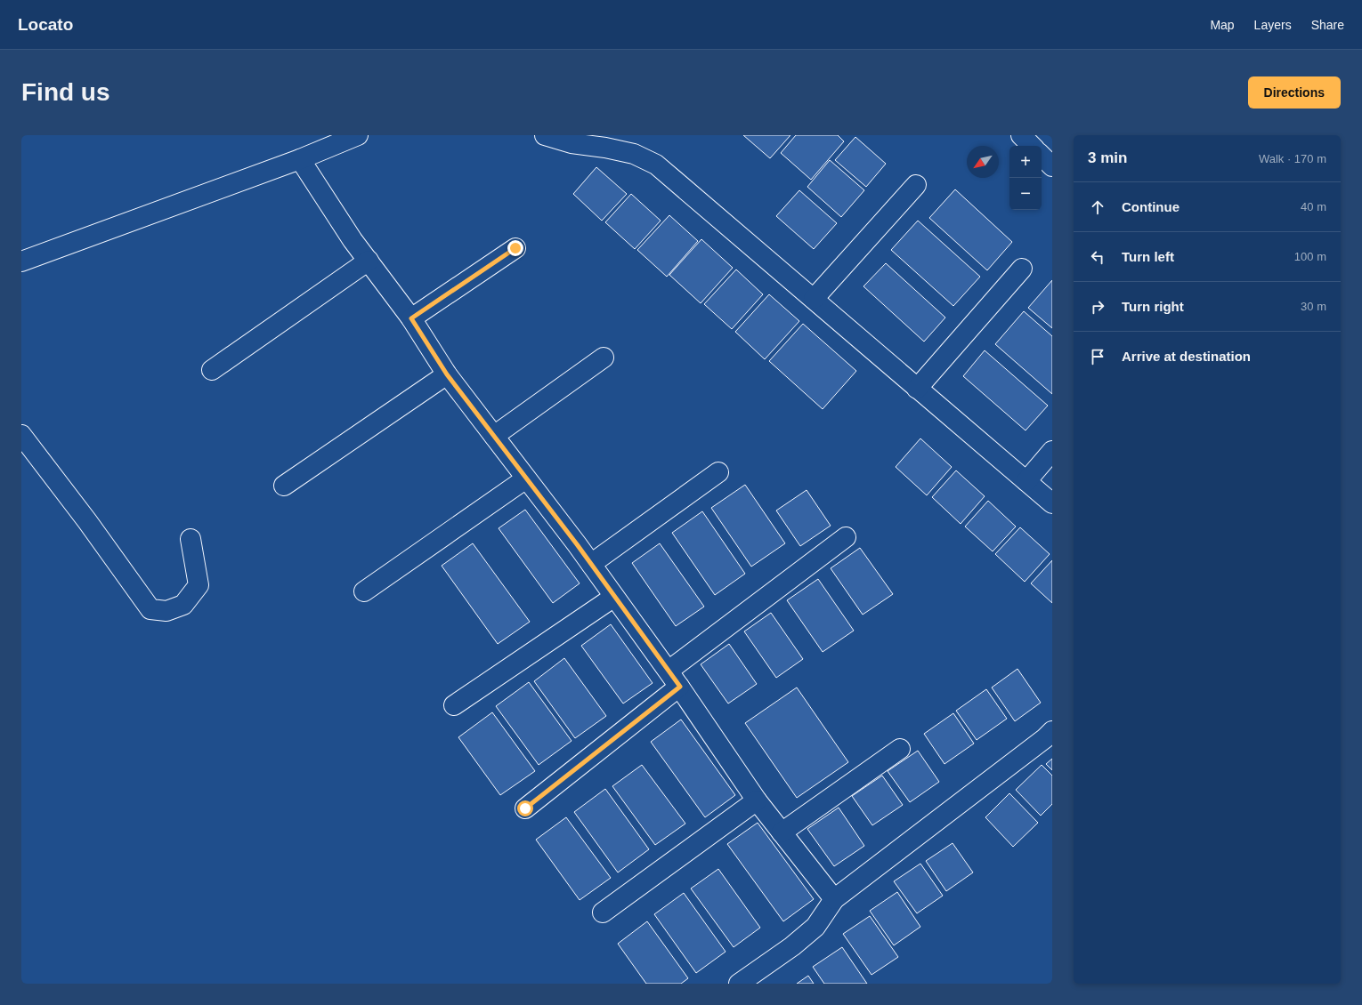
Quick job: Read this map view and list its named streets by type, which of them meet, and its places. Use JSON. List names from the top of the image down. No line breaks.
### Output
{"north":"bottom left","page":{"header":"Locato","nav":["Map","Layers","Share"],"buttons":"Directions","title":"Find us","heading":["3 min","Walk · 170 m"],"map_buttons":["+","−"],"list":[["Continue","40 m"],["Turn left","100 m"],["Turn right","30 m"],"Arrive at destination"]}}
